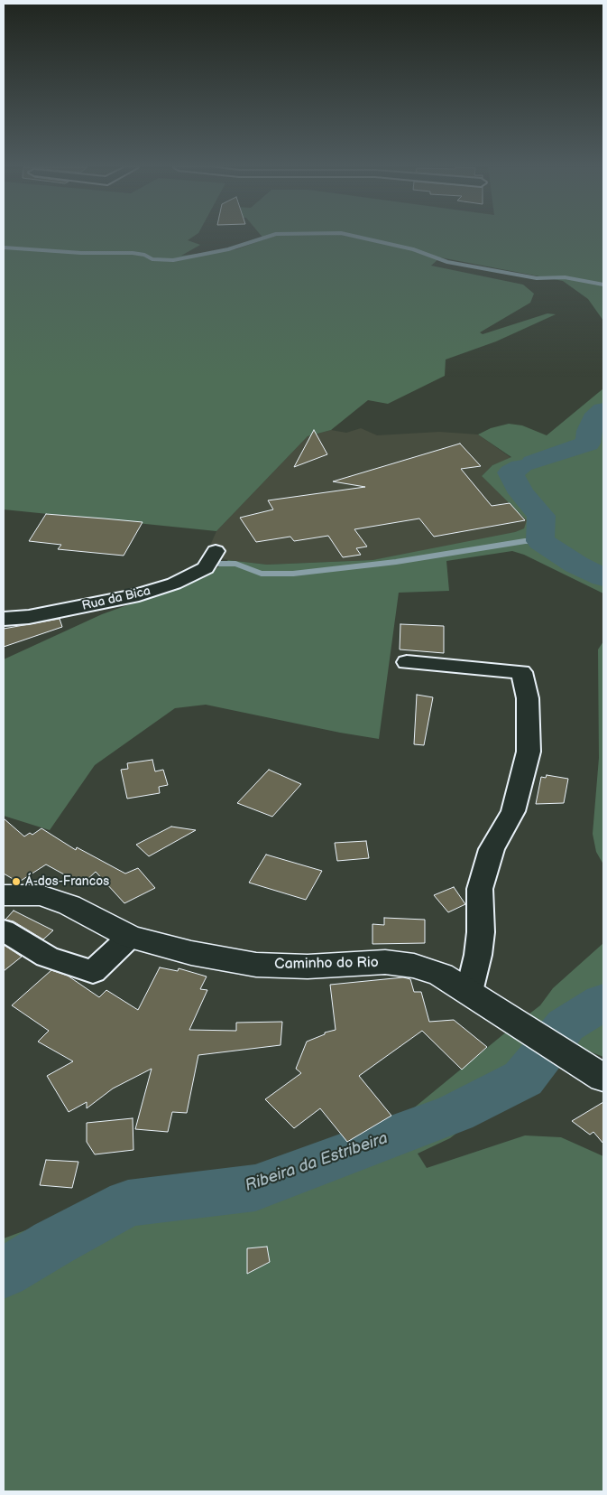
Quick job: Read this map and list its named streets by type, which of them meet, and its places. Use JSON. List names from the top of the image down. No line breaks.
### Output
{"streets":{"street":["Rua da Bica","Caminho do Rio"]},"water":["Ribeira da Estribeira"],"places":["Á-dos-Francos"]}
